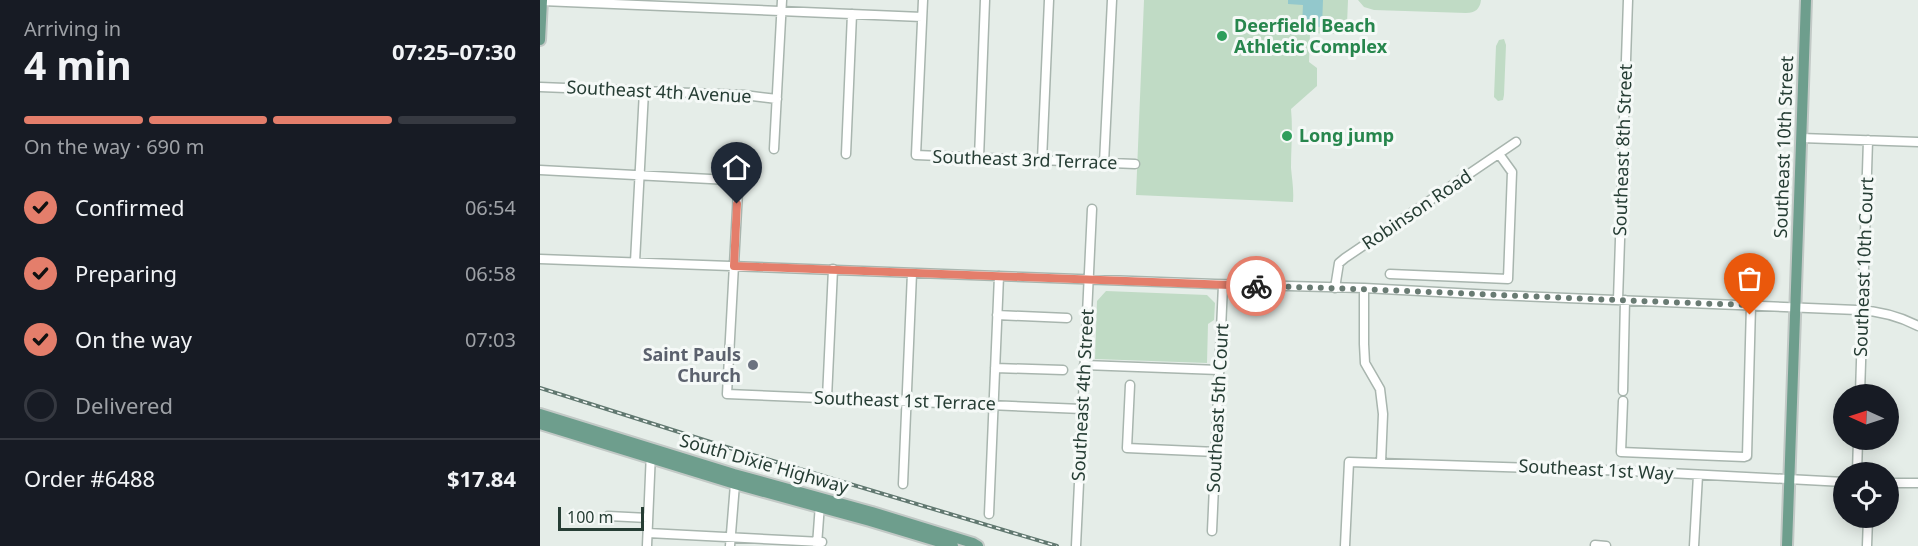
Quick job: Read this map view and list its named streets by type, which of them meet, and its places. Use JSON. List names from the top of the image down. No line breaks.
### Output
{"streets":{"main road":["Southeast 10th Street","South Dixie Highway"],"street":["Southeast 4th Avenue","Southeast 8th Street","Southeast 3rd Terrace","Robinson Road","Southeast 10th Court","Southeast 4th Street","Southeast 1st Terrace","Southeast 5th Court","Southeast 1st Way"]},"crossings":[["Southeast 10th Street","Southeast 1st Way"],["Southeast 4th Street","Southeast 1st Terrace"]],"places":["Deerfield Beach Athletic Complex","Long jump","Saint Pauls Church"],"scale_bar":"100 m","north":"left","page":{"heading":["4 min","Arriving in","07:25–07:30"],"panel":["Order #6488","$17.84"],"bar":"On the way · 690 m","list":[["Confirmed","06:54"],["Preparing","06:58"],["On the way","07:03"],"Delivered"],"scale":"100 m"}}
